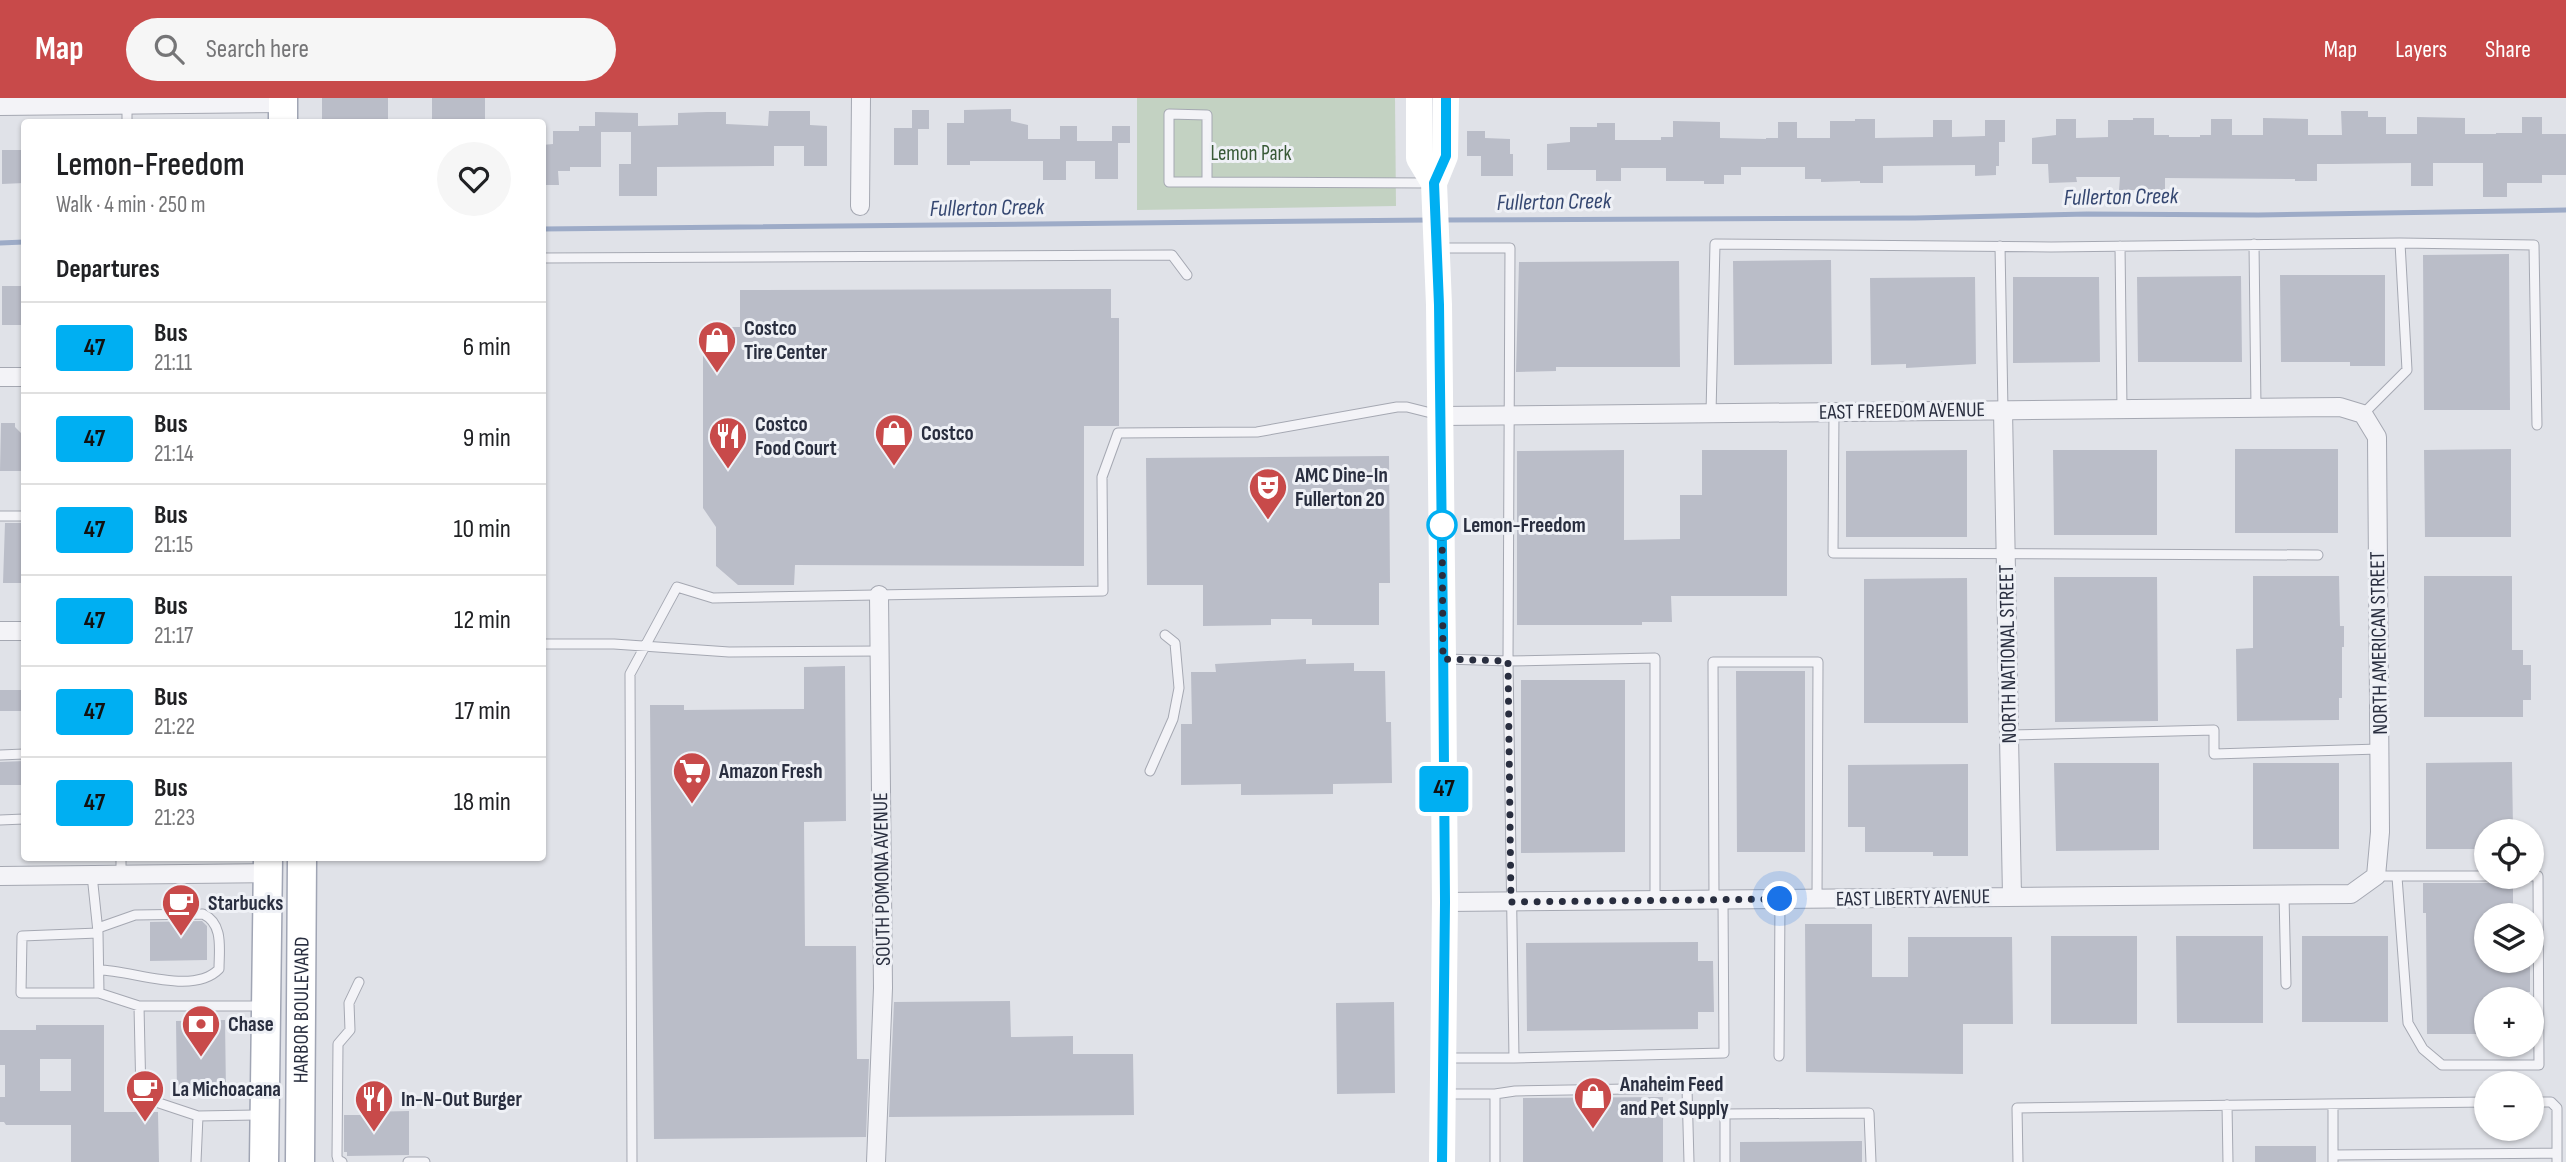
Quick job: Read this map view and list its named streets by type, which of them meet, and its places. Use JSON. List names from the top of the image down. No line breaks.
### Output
{"streets":{"main road":["HARBOR BOULEVARD"],"street":["EAST FREEDOM AVENUE","NORTH AMERICAN STREET","NORTH NATIONAL STREET","SOUTH POMONA AVENUE","EAST LIBERTY AVENUE"]},"crossings":[["EAST FREEDOM AVENUE","NORTH AMERICAN STREET"],["EAST FREEDOM AVENUE","NORTH NATIONAL STREET"],["NORTH AMERICAN STREET","EAST LIBERTY AVENUE"],["NORTH NATIONAL STREET","EAST LIBERTY AVENUE"]],"water":["Fullerton Creek"],"parks":["Lemon Park"],"places":{"shop":["Costco Tire Center","Costco","Anaheim Feed and Pet Supply"],"restaurant":["Costco Food Court","In-N-Out Burger"],"theatre":["AMC Dine-In Fullerton 20"],"other":["Lemon-Freedom"],"supermarket":["Amazon Fresh"],"cafe":["Starbucks","La Michoacana"],"bank":["Chase"]},"lines":["bus line 47"],"page":{"header":"Map","search":"Search here","nav":["Map","Layers","Share"],"on_map":"47","heading":[["Lemon-Freedom","Walk · 4 min · 250 m"],"Departures"],"list":[{"mark":"47","name":"Bus","note":"21:11","value":"6 min"},{"mark":"47","name":"Bus","note":"21:14","value":"9 min"},{"mark":"47","name":"Bus","note":"21:15","value":"10 min"},{"mark":"47","name":"Bus","note":"21:17","value":"12 min"},{"mark":"47","name":"Bus","note":"21:22","value":"17 min"},{"mark":"47","name":"Bus","note":"21:23","value":"18 min"}],"map_buttons":["+","−"]}}
